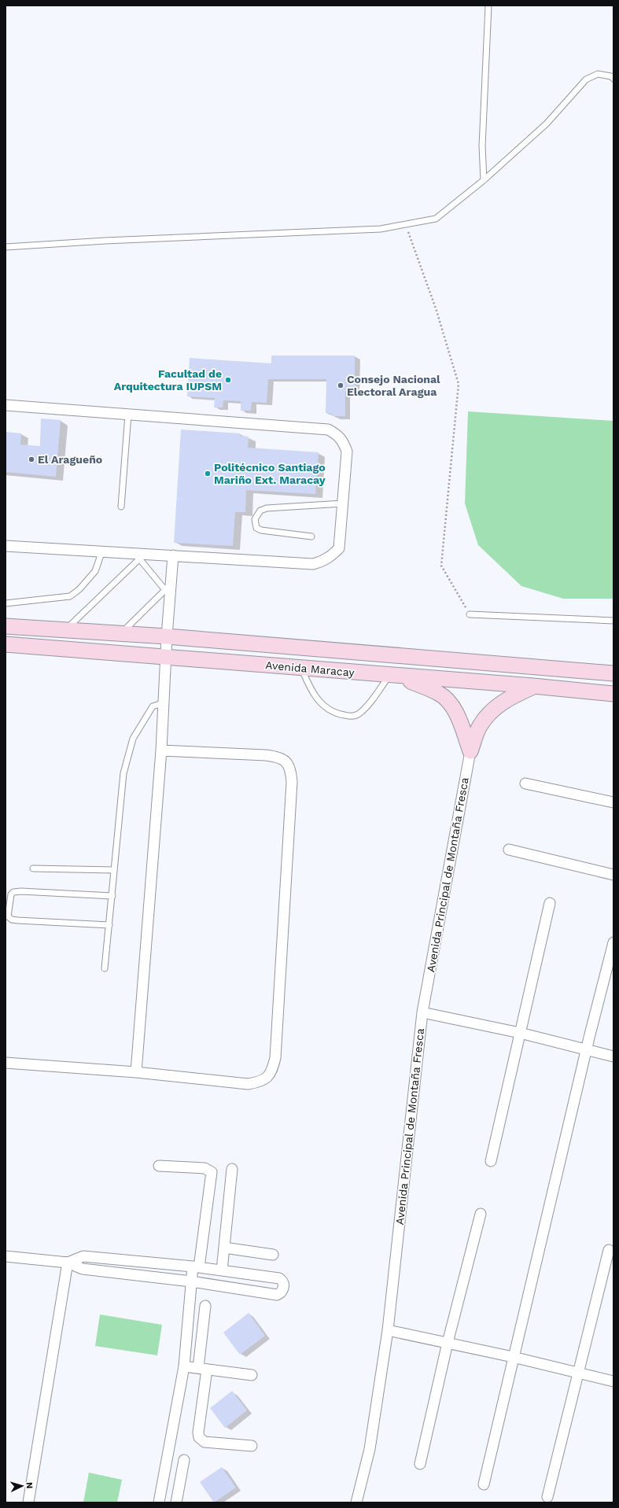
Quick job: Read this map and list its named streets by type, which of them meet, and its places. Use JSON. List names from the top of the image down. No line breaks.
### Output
{"streets":{"street":["Avenida Maracay","Avenida Principal de Montaña Fresca"]},"places":["Facultad de Arquitectura IUPSM","Consejo Nacional Electoral Aragua","El Aragueño","Politécnico Santiago Mariño Ext. Maracay"],"north":"right"}
